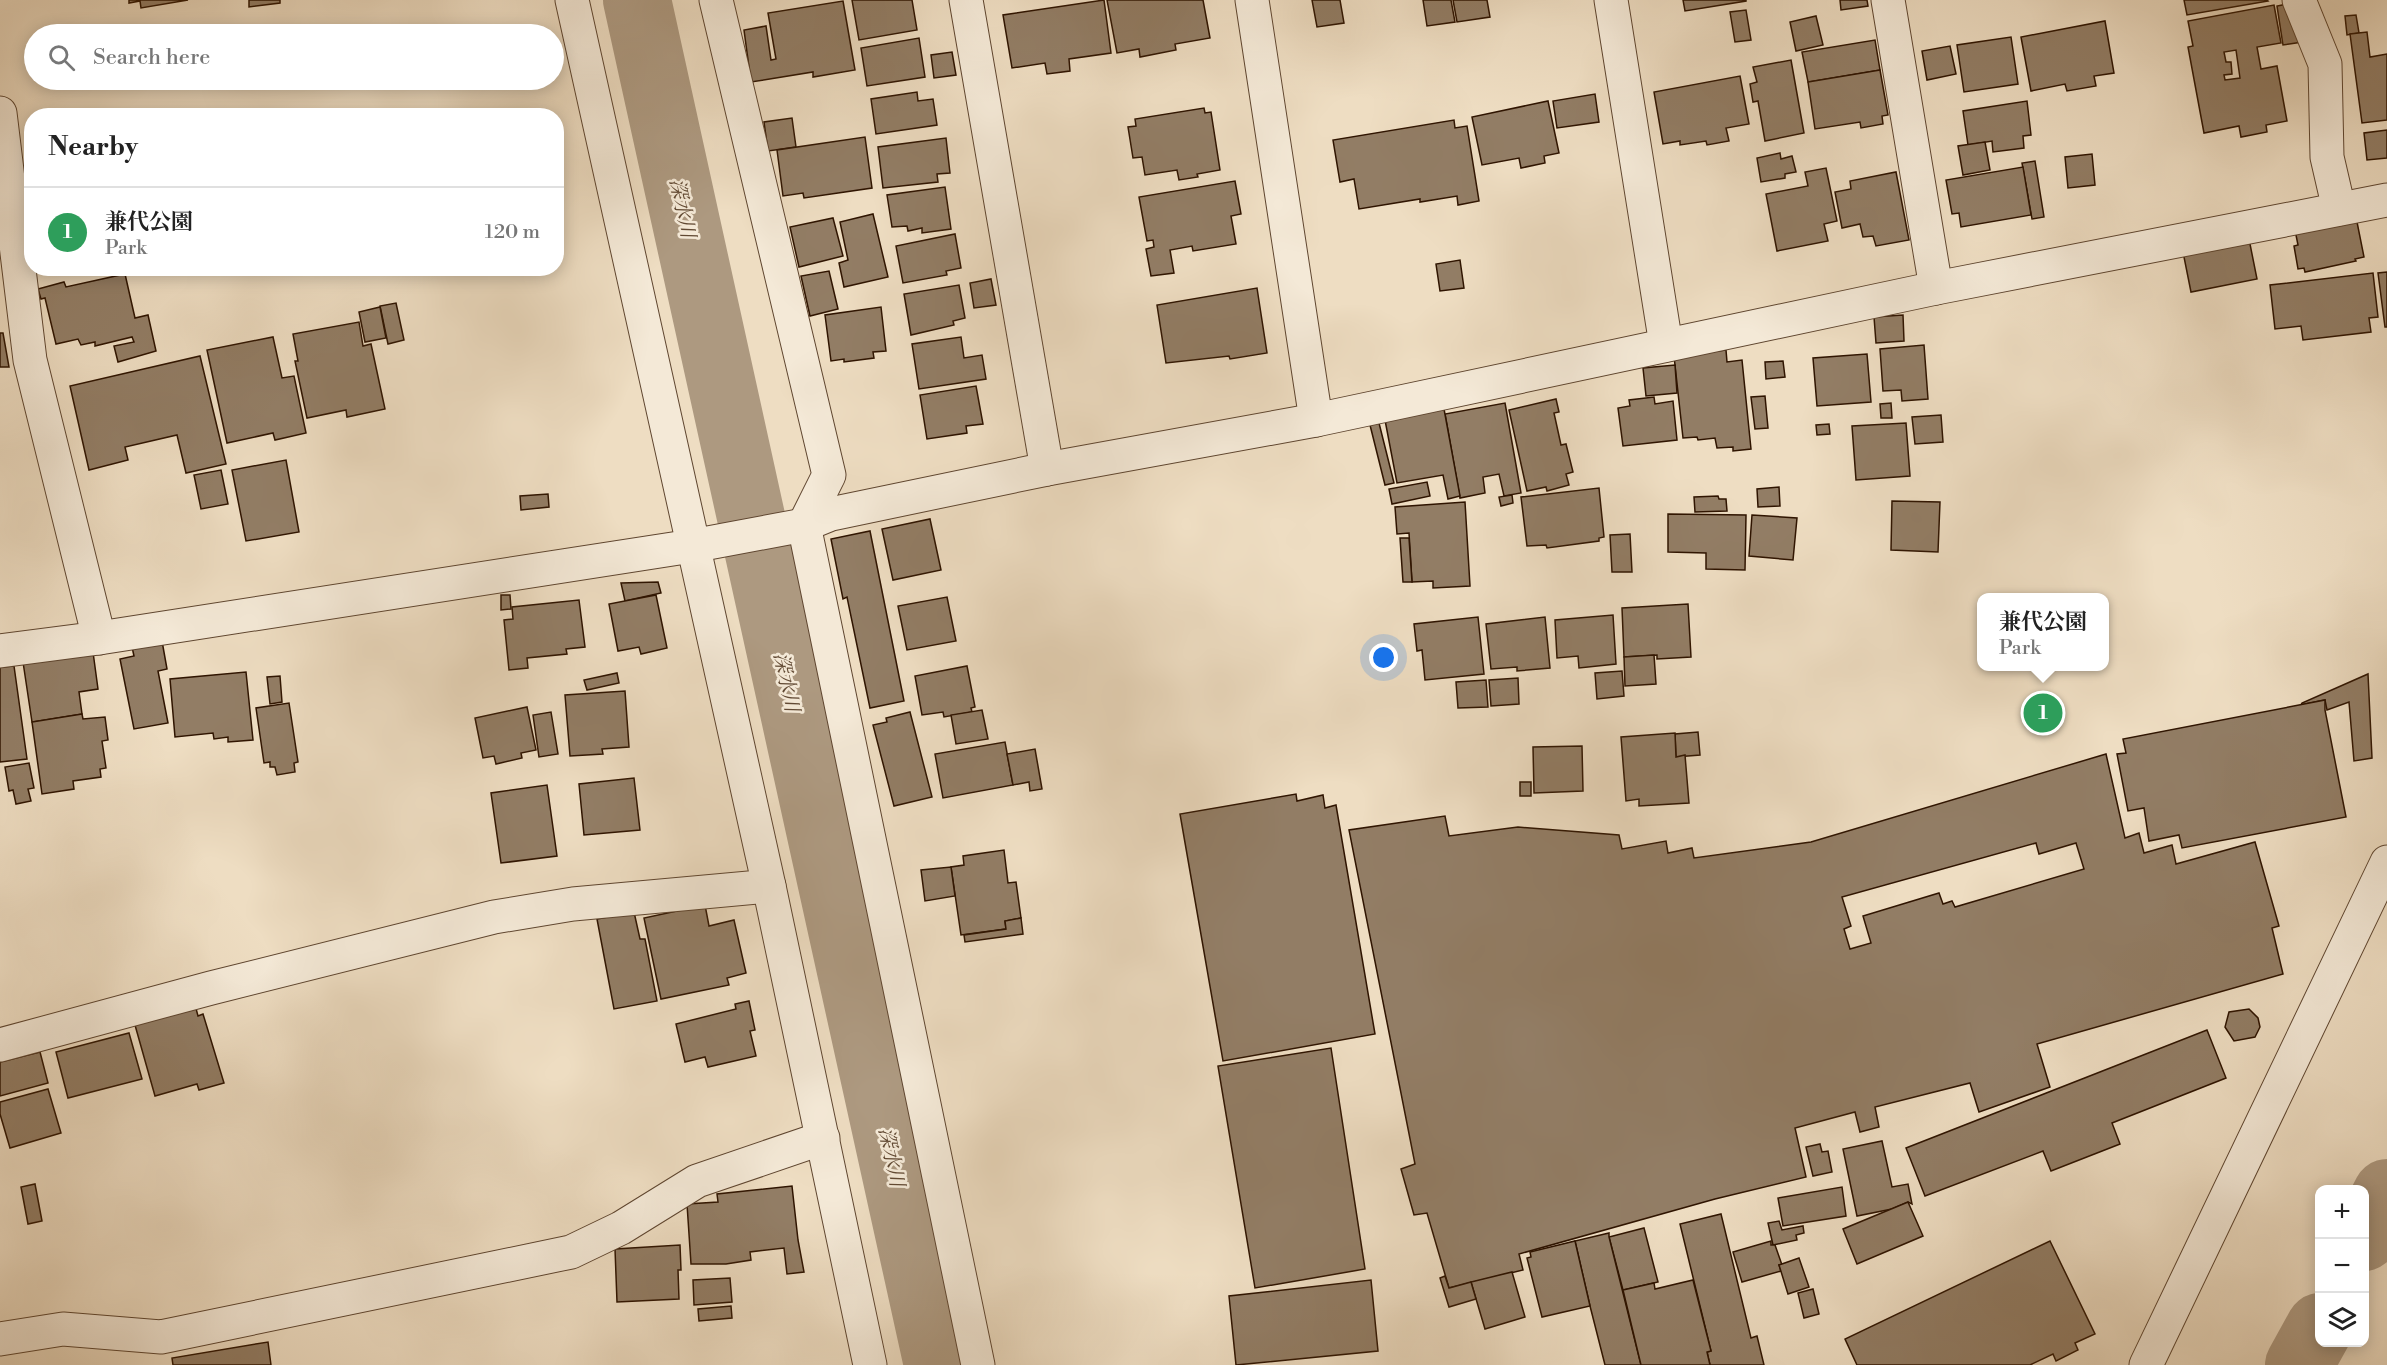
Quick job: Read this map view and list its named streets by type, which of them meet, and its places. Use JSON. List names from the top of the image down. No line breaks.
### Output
{"water":["深水川"],"page":{"search":"Search here","heading":"Nearby","list":[{"mark":"1","name":"兼代公園","note":"Park","value":"120 m"}],"popup":["兼代公園","Park"],"pins":"1","map_buttons":["+","−"]}}
